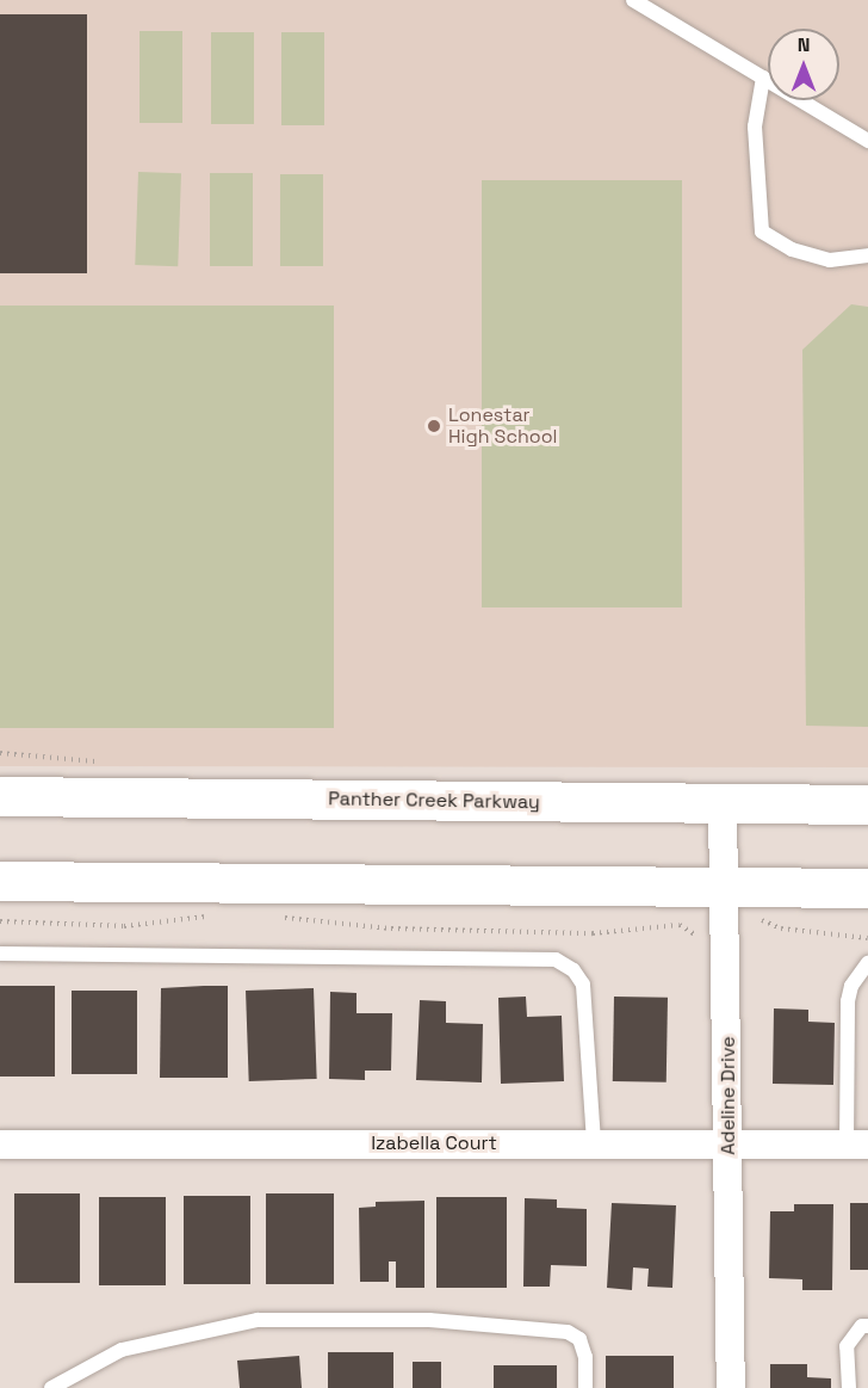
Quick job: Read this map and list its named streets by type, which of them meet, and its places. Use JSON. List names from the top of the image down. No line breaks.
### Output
{"streets":{"main road":["Panther Creek Parkway"],"street":["Adeline Drive","Izabella Court"]},"crossings":[["Panther Creek Parkway","Adeline Drive"],["Adeline Drive","Izabella Court"]],"places":["Lonestar High School"],"north":"top"}
